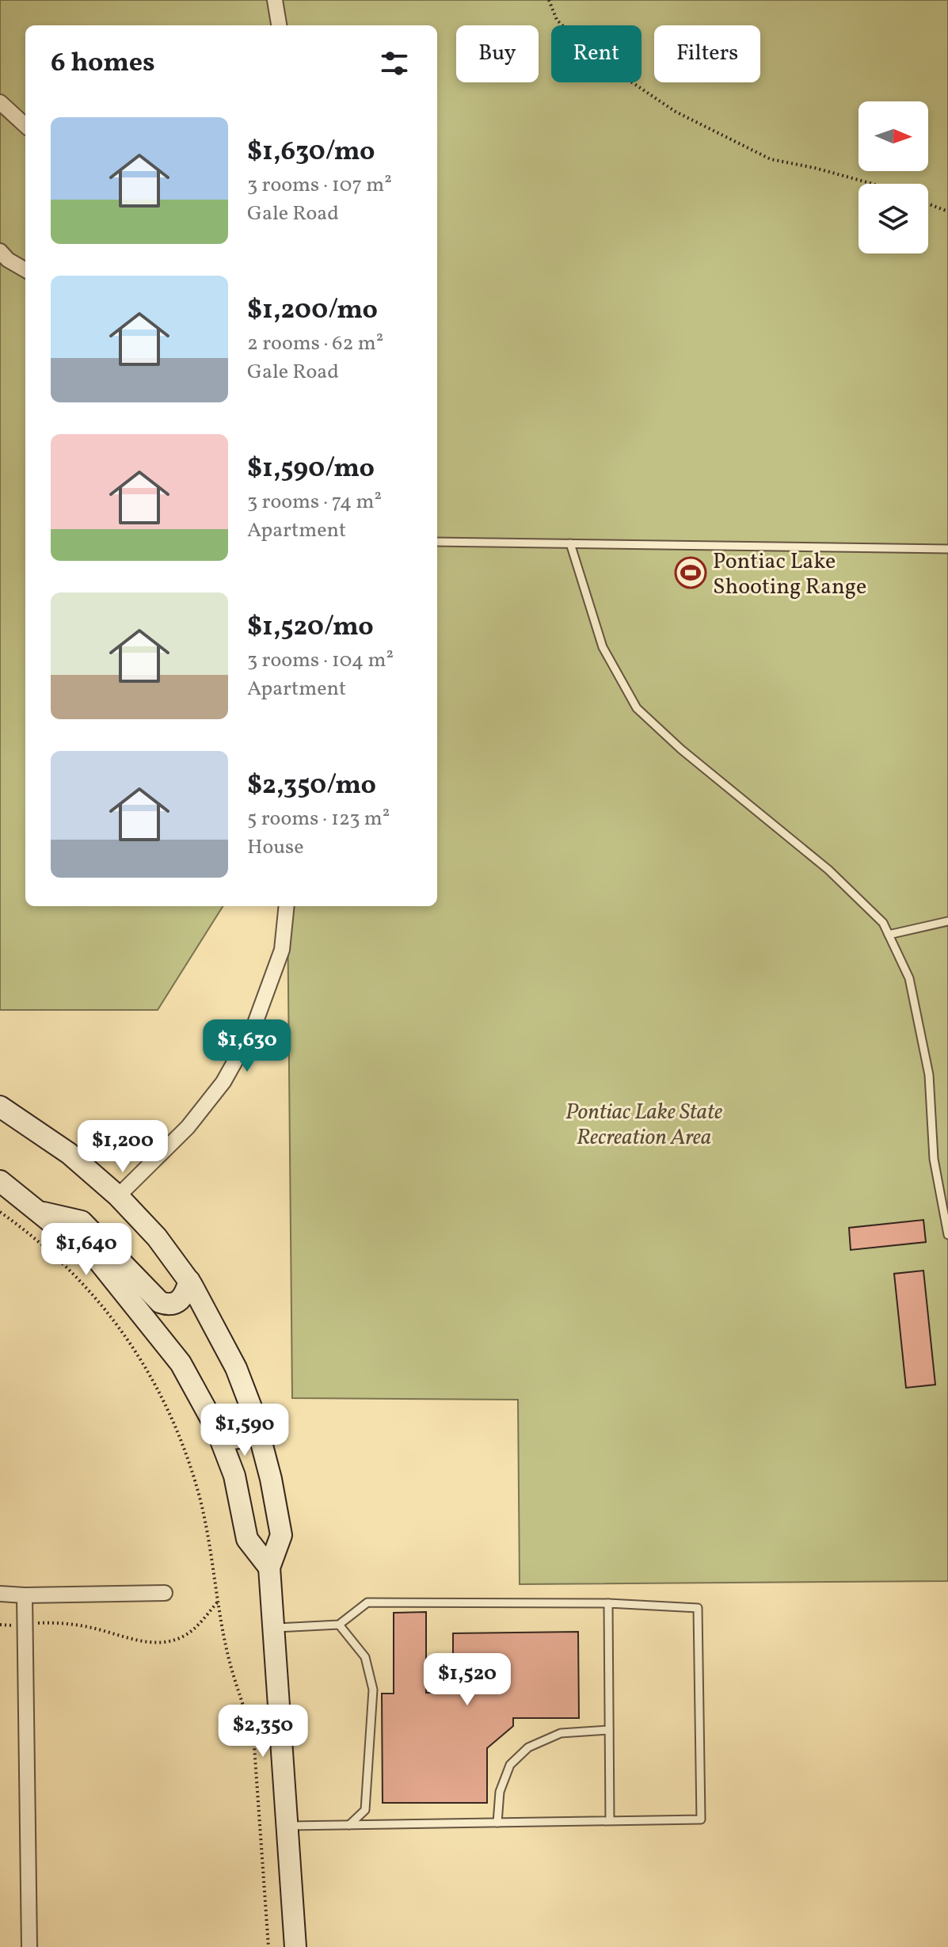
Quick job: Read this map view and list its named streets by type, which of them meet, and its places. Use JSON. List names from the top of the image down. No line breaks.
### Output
{"parks":["Pontiac Lake State Recreation Area"],"places":{"sports":["Pontiac Lake Shooting Range"]},"north":"right","page":{"chip":["Buy","Rent","Filters"],"heading":"6 homes","list":[{"name":"$1,630/mo","note":"3 rooms · 107 m² · Gale Road"},{"name":"$1,200/mo","note":"2 rooms · 62 m² · Gale Road"},{"name":"$1,590/mo","note":"3 rooms · 74 m² · Apartment"},{"name":"$1,520/mo","note":"3 rooms · 104 m² · Apartment"},{"name":"$2,350/mo","note":"5 rooms · 123 m² · House"}],"price":["$1,630","$1,200","$1,640","$1,590","$1,520","$2,350"]}}
